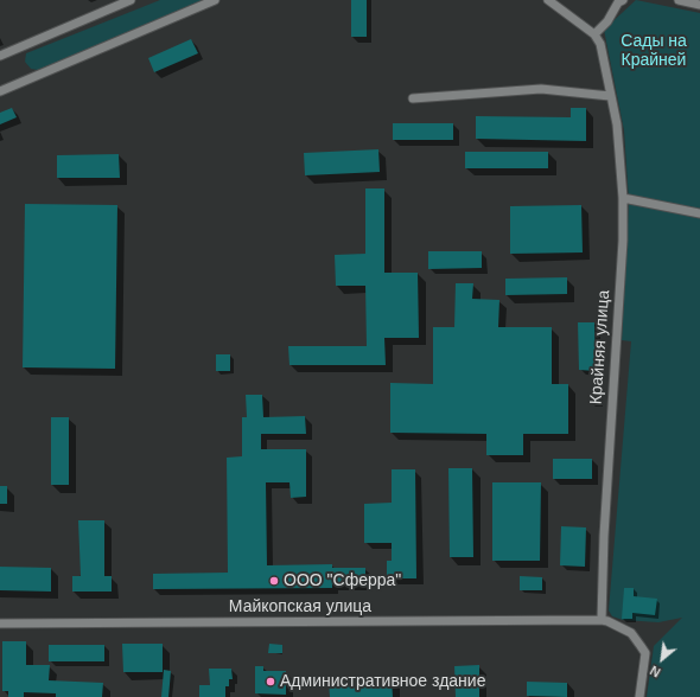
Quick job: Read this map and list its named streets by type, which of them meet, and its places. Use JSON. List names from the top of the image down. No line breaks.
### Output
{"streets":{"street":["Крайняя улица","Майкопская улица"]},"crossings":[["Крайняя улица","Майкопская улица"]],"parks":["Сады на Крайней"],"places":["ООО \"Сферра\"","Административное здание"],"north":"bottom left"}
